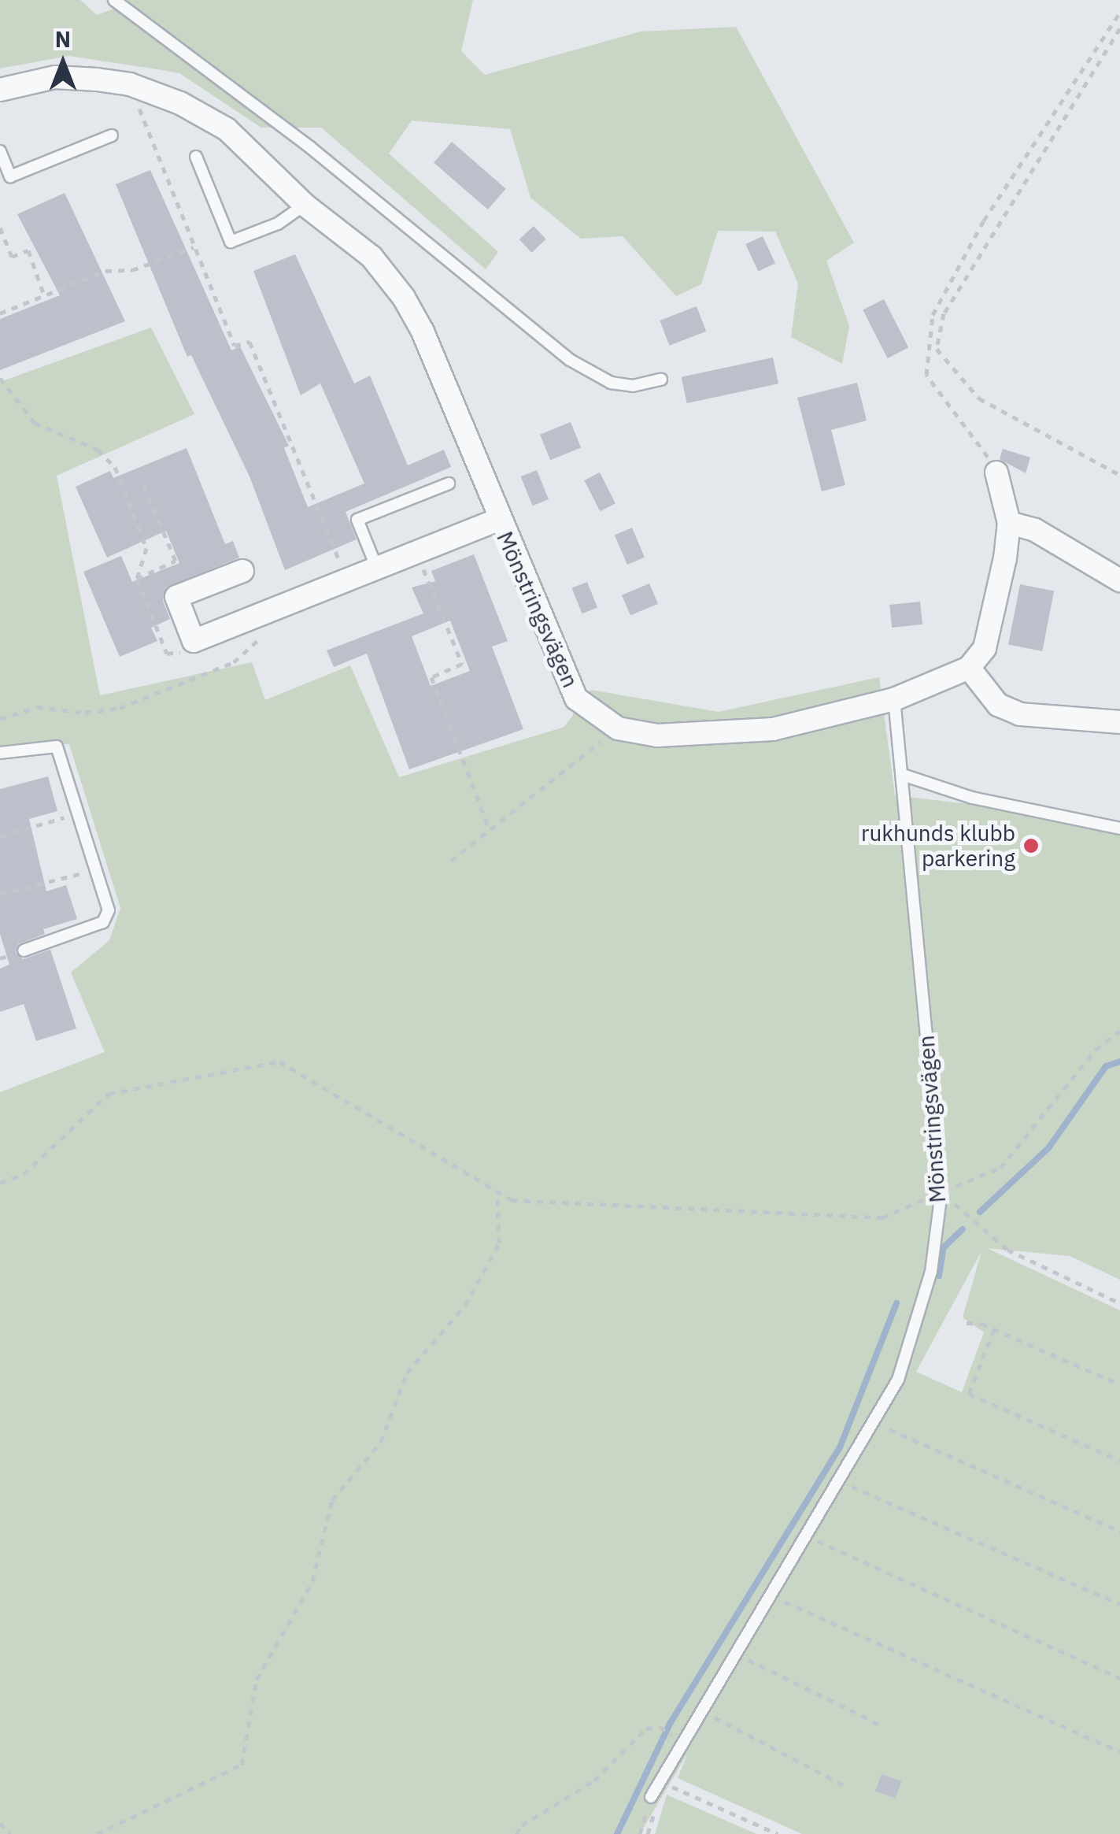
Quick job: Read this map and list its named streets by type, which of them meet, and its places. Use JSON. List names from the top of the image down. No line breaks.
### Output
{"streets":{"street":["Mönstringsvägen"]},"places":["rukhunds klubb parkering"],"north":"top"}
